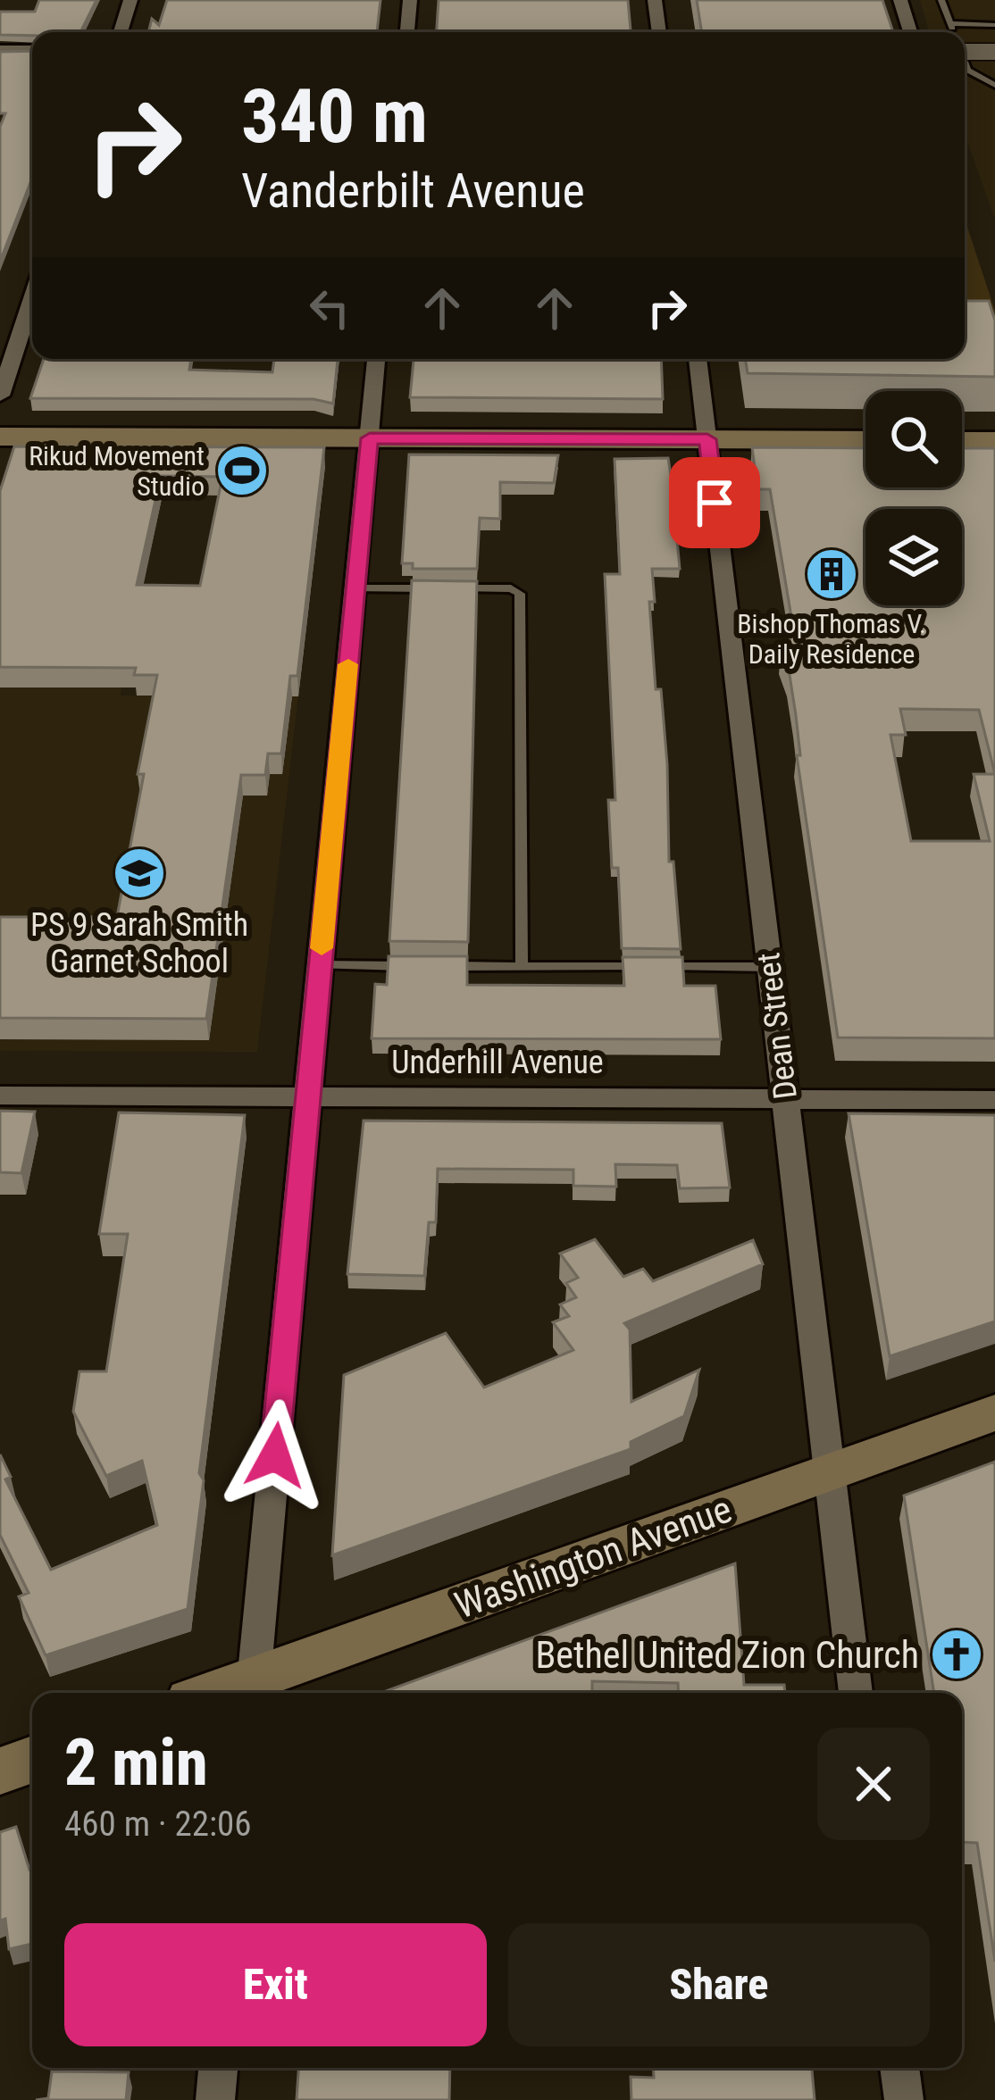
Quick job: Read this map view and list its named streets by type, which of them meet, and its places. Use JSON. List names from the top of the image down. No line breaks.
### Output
{"streets":{"main road":["Washington Avenue"],"street":["Dean Street","Underhill Avenue"]},"crossings":[["Dean Street","Underhill Avenue"],["Dean Street","Washington Avenue"]],"places":{"sports":["Rikud Movement Studio"],"building":["Bishop Thomas V. Daily Residence"],"school or university":["PS 9 Sarah Smith Garnet School"],"church":["Bethel United Zion Church"]},"page":{"turn":["340 m","Vanderbilt Avenue"],"heading":["2 min","460 m · 22:06"],"buttons":["Exit","Share"]}}
